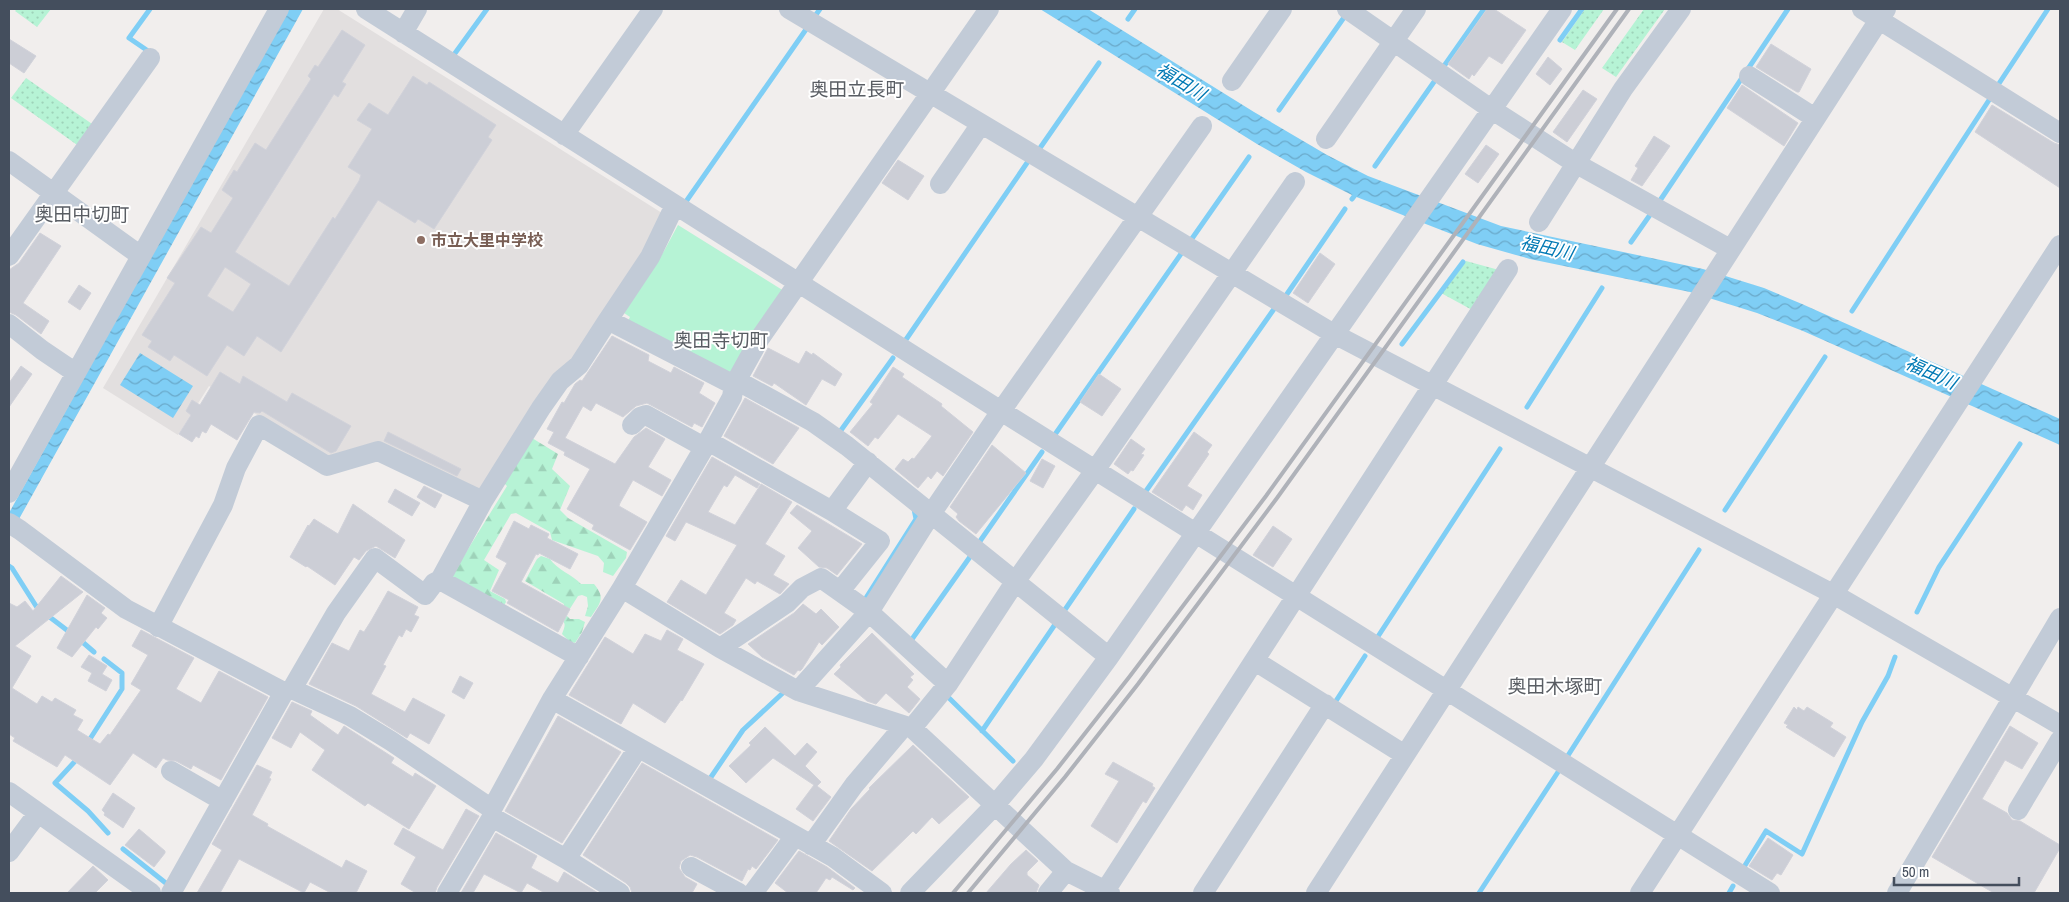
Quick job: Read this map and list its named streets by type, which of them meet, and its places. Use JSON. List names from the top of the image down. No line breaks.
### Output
{"districts":["奥田立長町","奥田中切町","奥田寺切町","奥田木塚町"],"water":["福田川"],"places":["市立大里中学校"],"scale_bar":"50 m"}
